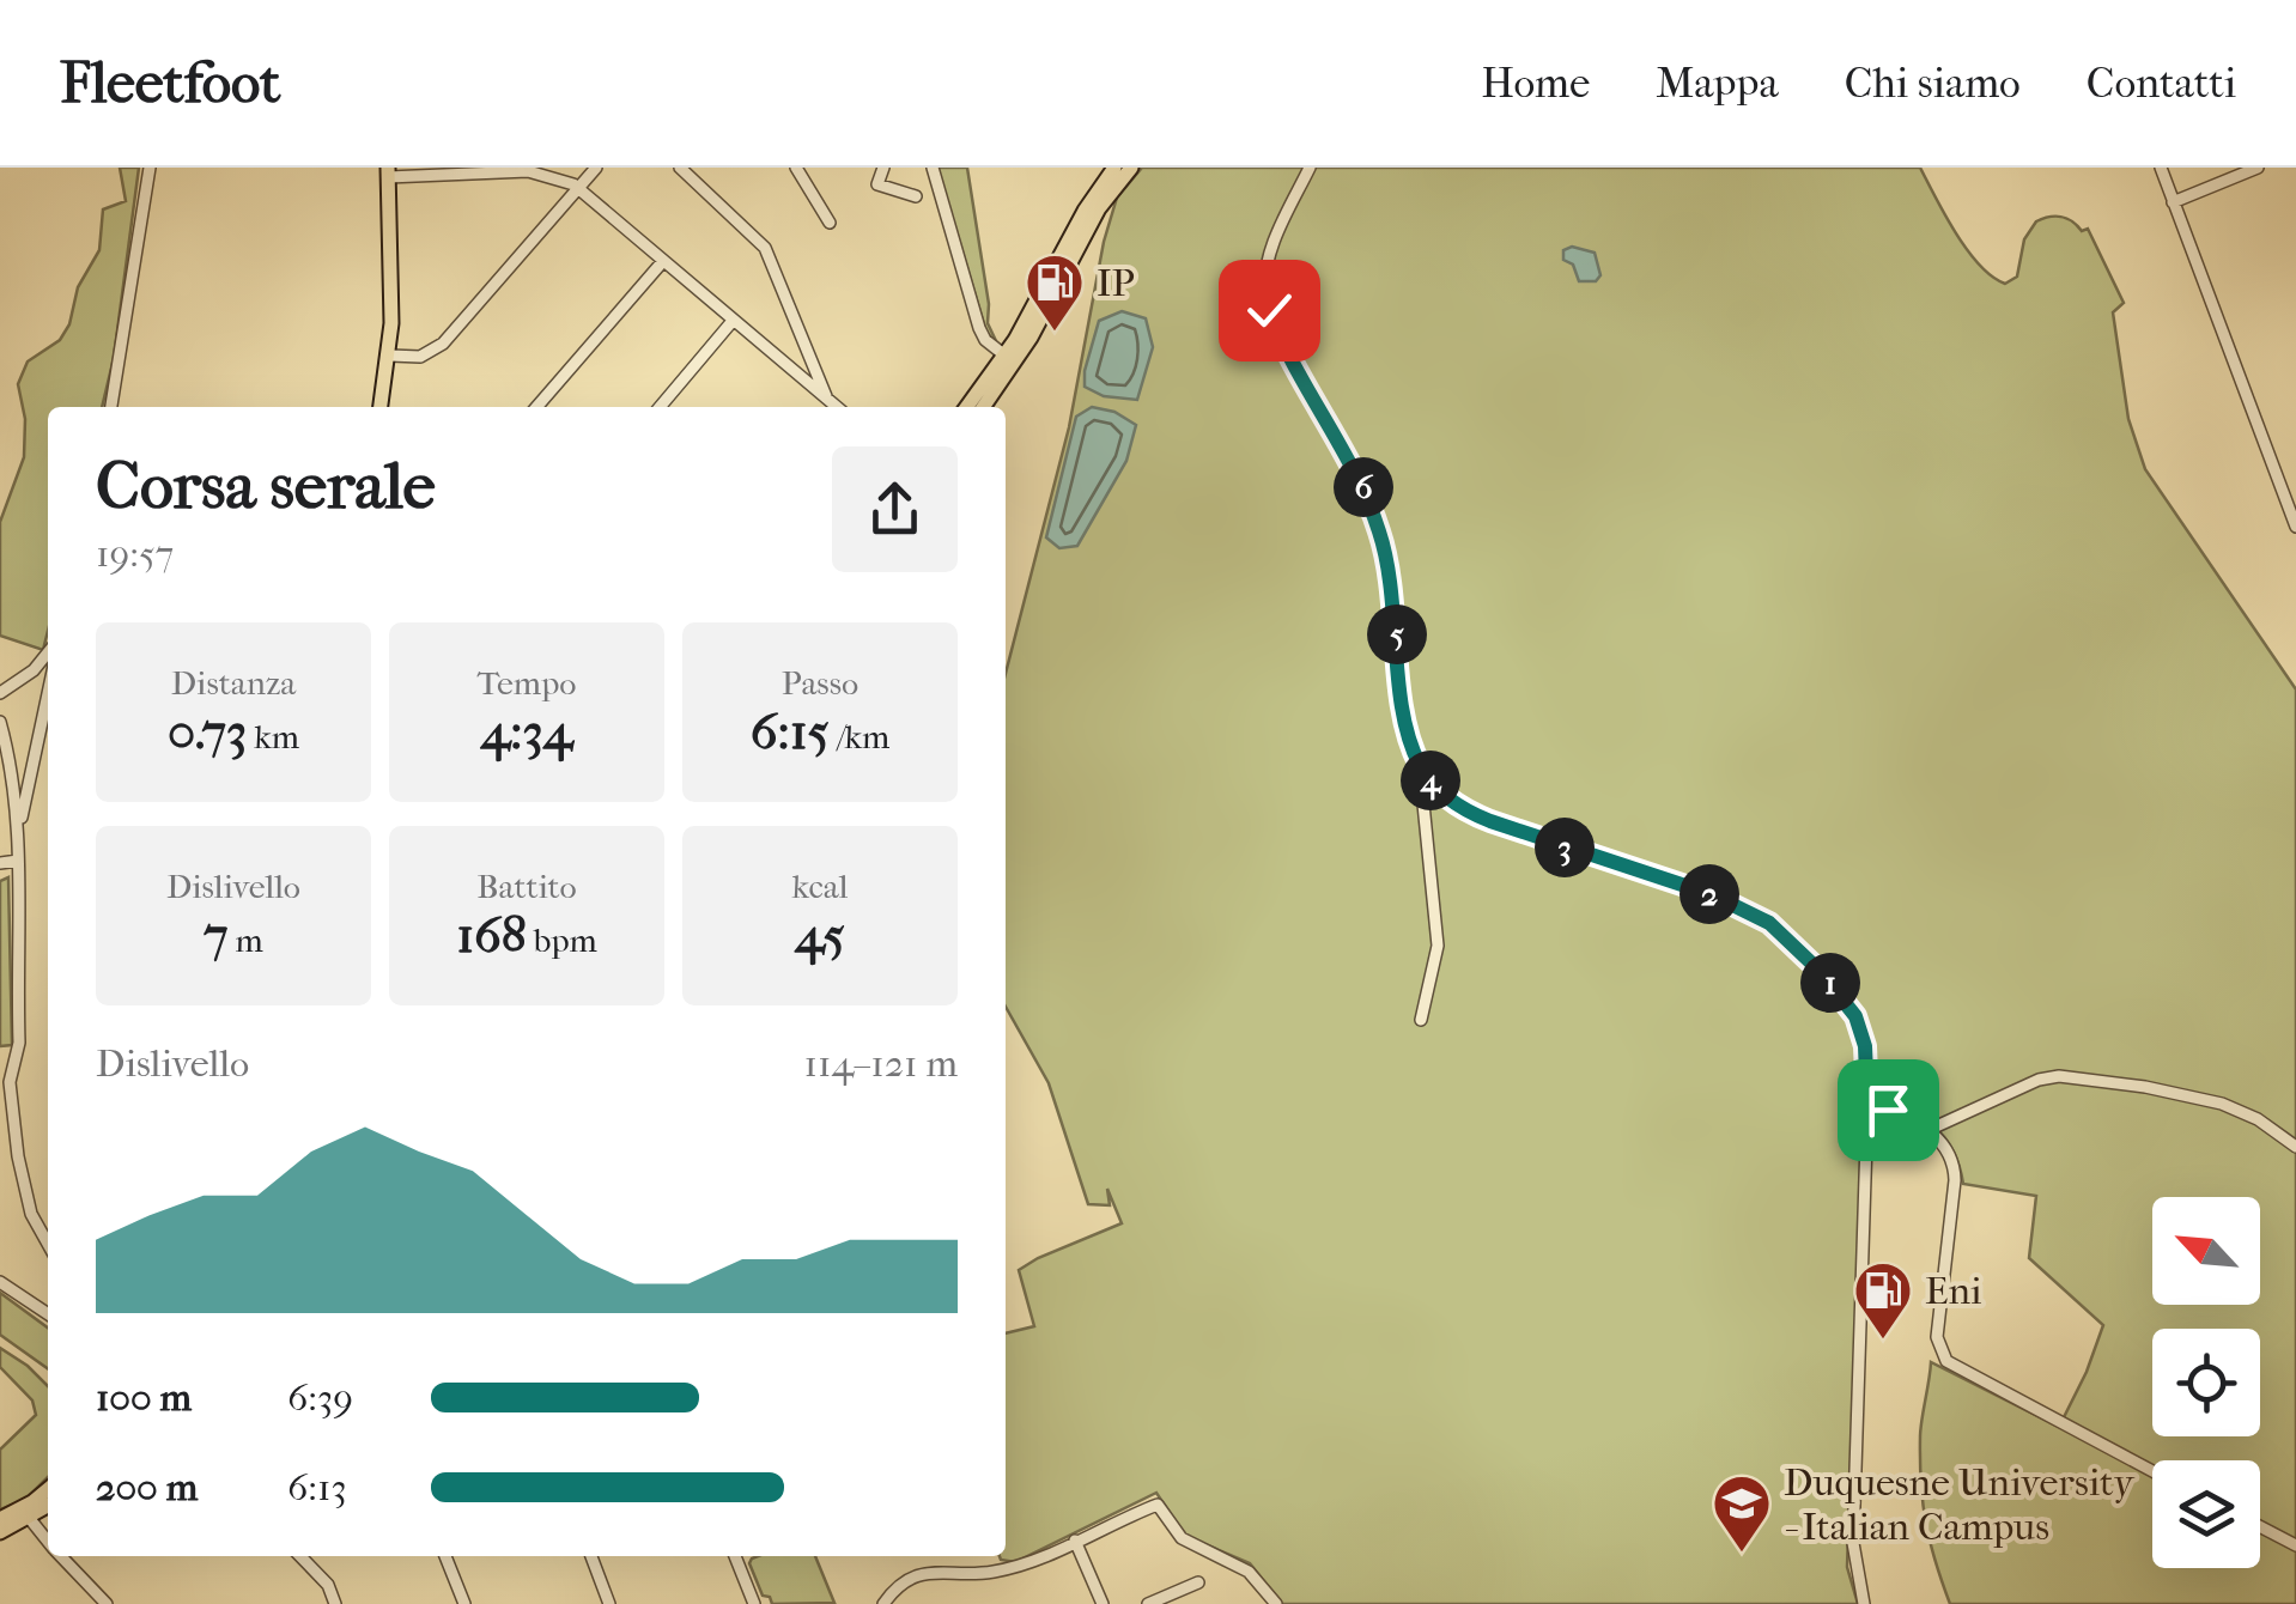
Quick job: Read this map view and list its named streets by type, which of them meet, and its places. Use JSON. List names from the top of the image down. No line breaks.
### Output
{"places":{"fuel station":["IP","Eni"],"school or university":["Duquesne University - Italian Campus"]},"north":"top left","page":{"header":"Fleetfoot","nav":["Home","Mappa","Chi siamo","Contatti"],"heading":["Corsa serale","19:57"],"pins":["6","5","4","3","2","1"],"stats":[["Distanza","0.73 km"],["Tempo","4:34"],["Passo","6:15 /km"],["Dislivello","7 m"],["Battito","168 bpm"],["kcal","45"]],"chart":["Dislivello","114–121 m"],"list":[{"name":"100 m","note":"6:39"},{"name":"200 m","note":"6:13"}]}}
